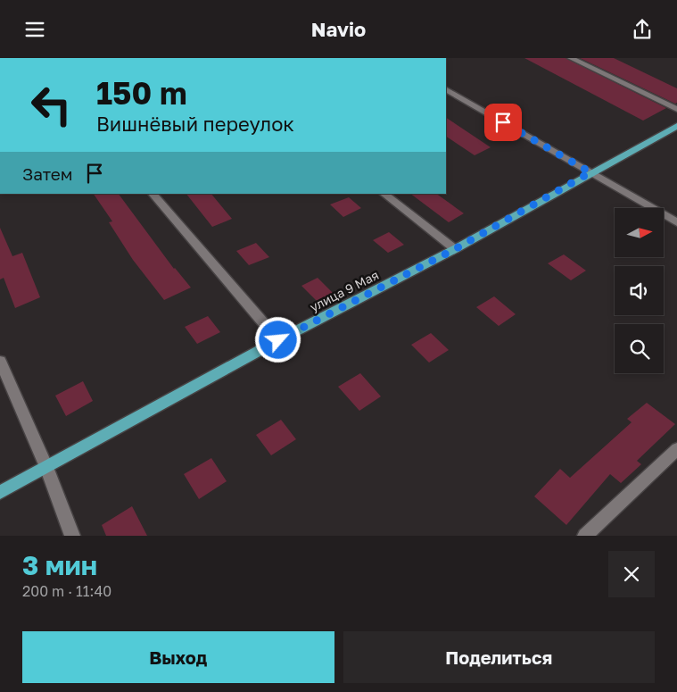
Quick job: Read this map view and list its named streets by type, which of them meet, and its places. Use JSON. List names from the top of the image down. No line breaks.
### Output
{"streets":{"main road":["улица 9 Мая"]},"north":"right","page":{"header":"Navio","turn":["150 m","Вишнёвый переулок"],"then":"Затем","heading":["3 мин","200 m · 11:40"],"buttons":["Выход","Поделиться"]}}
